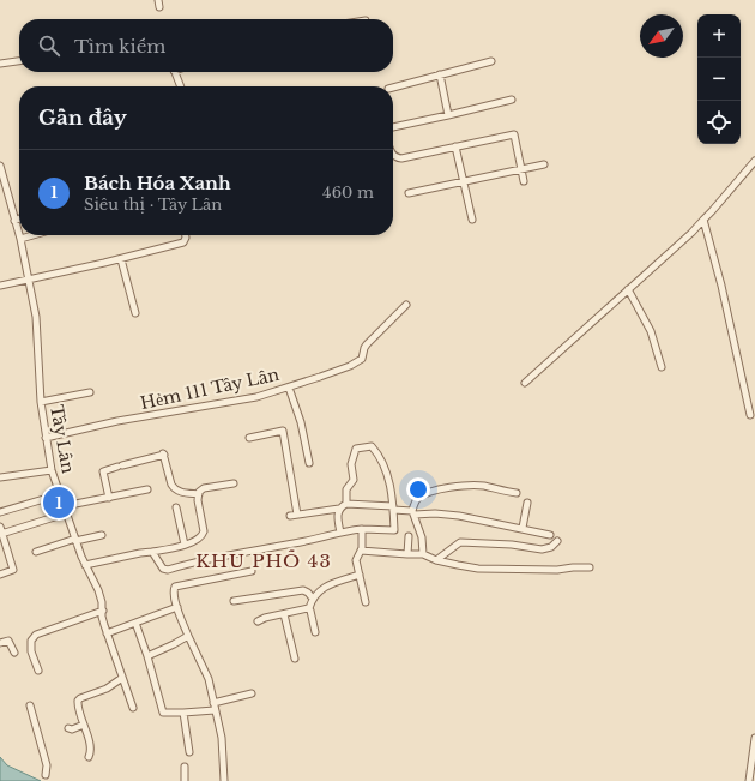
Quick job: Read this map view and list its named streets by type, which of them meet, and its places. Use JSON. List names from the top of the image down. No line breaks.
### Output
{"streets":{"street":["Hẻm 111 Tây Lân","Tây Lân"]},"crossings":[["Hẻm 111 Tây Lân","Tây Lân"]],"districts":["KHU PHỐ 43"],"north":"bottom left","page":{"map_buttons":["+","−"],"search":"Tìm kiếm","heading":"Gần đây","list":[{"mark":"1","name":"Bách Hóa Xanh","note":"Siêu thị · Tây Lân","value":"460 m"}],"pins":"1"}}
